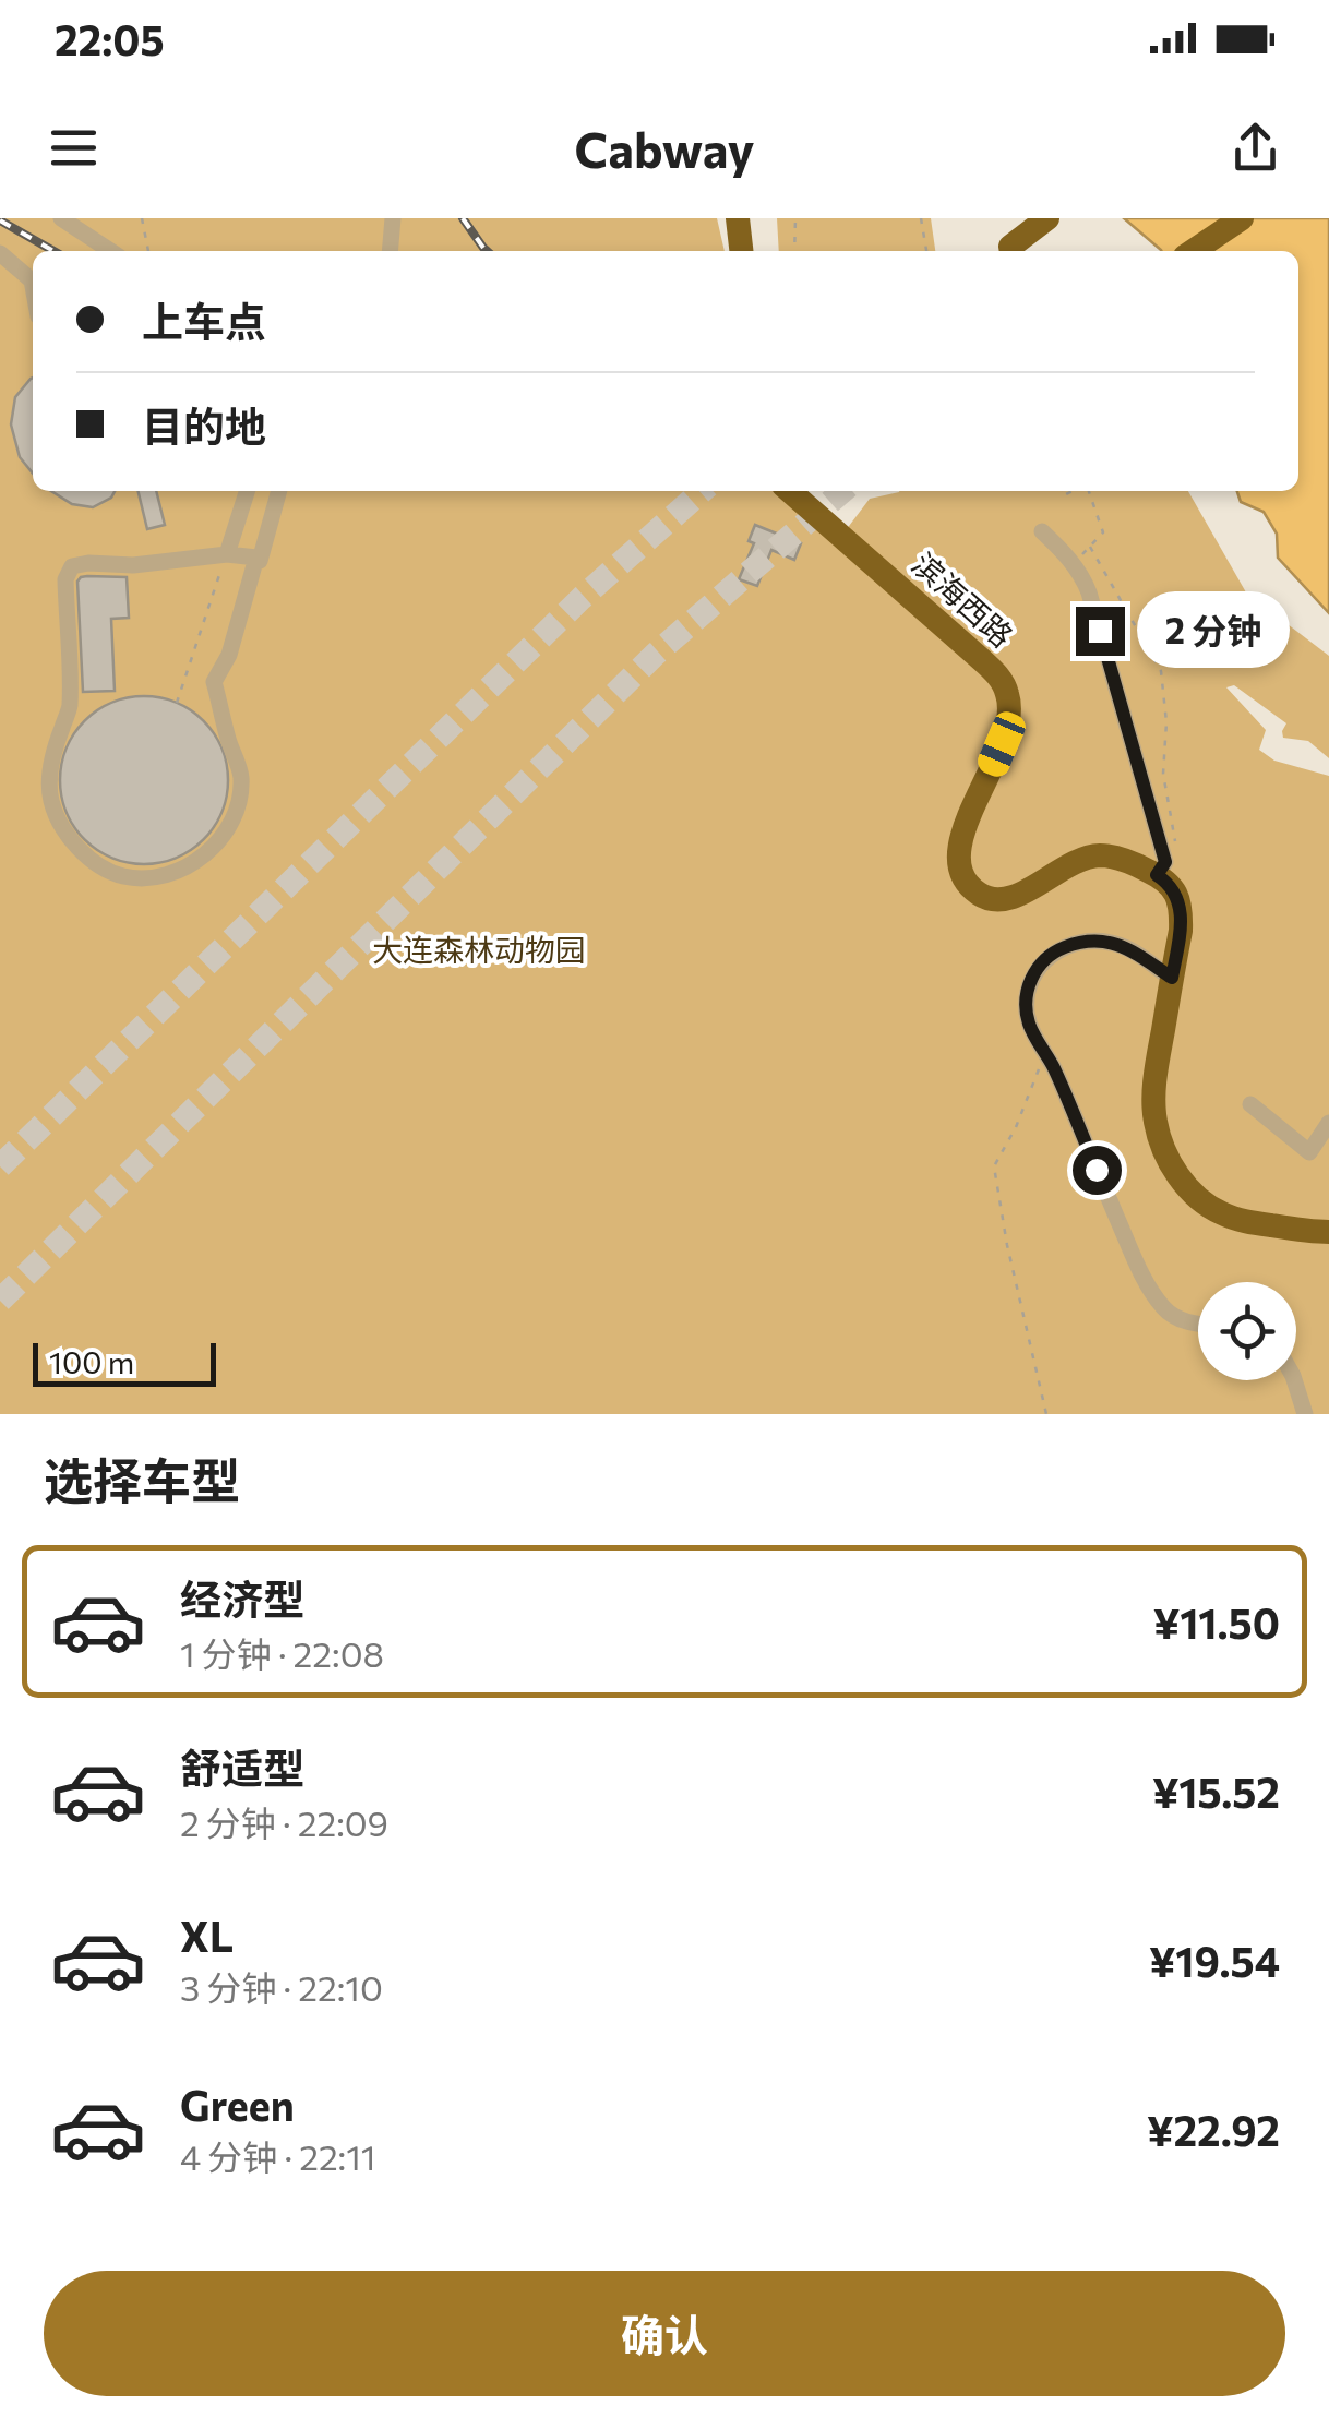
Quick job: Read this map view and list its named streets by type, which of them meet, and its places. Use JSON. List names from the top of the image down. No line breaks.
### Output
{"streets":{"highway":["滨海西路"]},"parks":["大连森林动物园"],"scale_bar":"100 m","page":{"status":"22:05","header":"Cabway","banner":["上车点","目的地"],"bubble":"2 分钟","scale":"100 m","heading":"选择车型","list":[{"name":"经济型","note":"1 分钟 · 22:08","value":"¥11.50"},{"name":"舒适型","note":"2 分钟 · 22:09","value":"¥15.52"},{"name":"XL","note":"3 分钟 · 22:10","value":"¥19.54"},{"name":"Green","note":"4 分钟 · 22:11","value":"¥22.92"}],"buttons":"确认"}}
